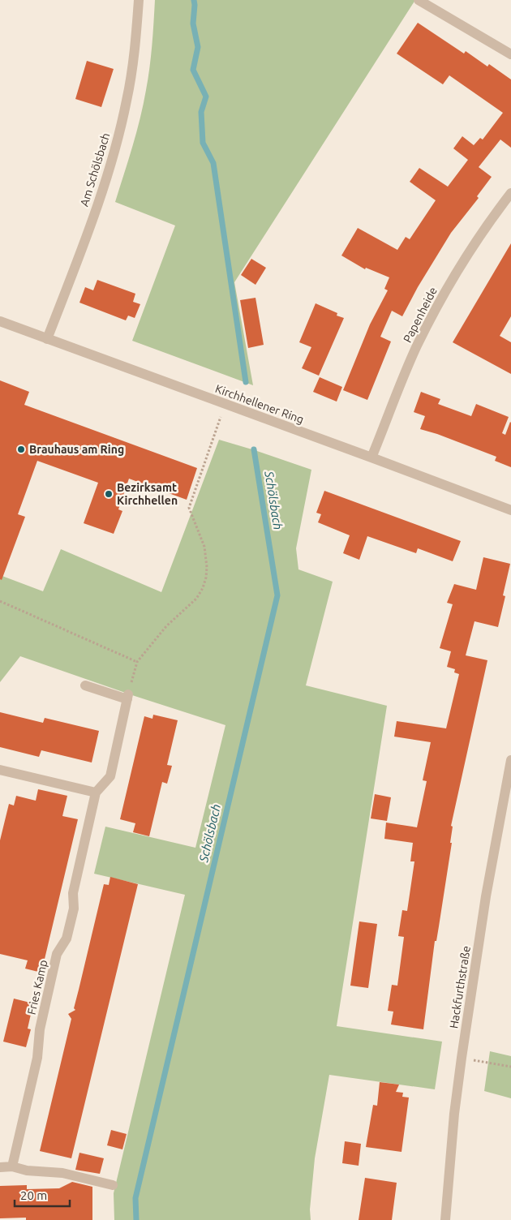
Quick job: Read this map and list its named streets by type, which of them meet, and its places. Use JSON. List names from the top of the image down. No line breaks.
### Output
{"streets":{"street":["Am Schölsbach","Papenheide","Kirchhellener Ring","Fries Kamp","Hackfurthstraße"]},"crossings":[["Am Schölsbach","Kirchhellener Ring"],["Papenheide","Kirchhellener Ring"]],"water":["Schölsbach"],"places":["Brauhaus am Ring","Bezirksamt Kirchhellen"],"scale_bar":"20 m"}
